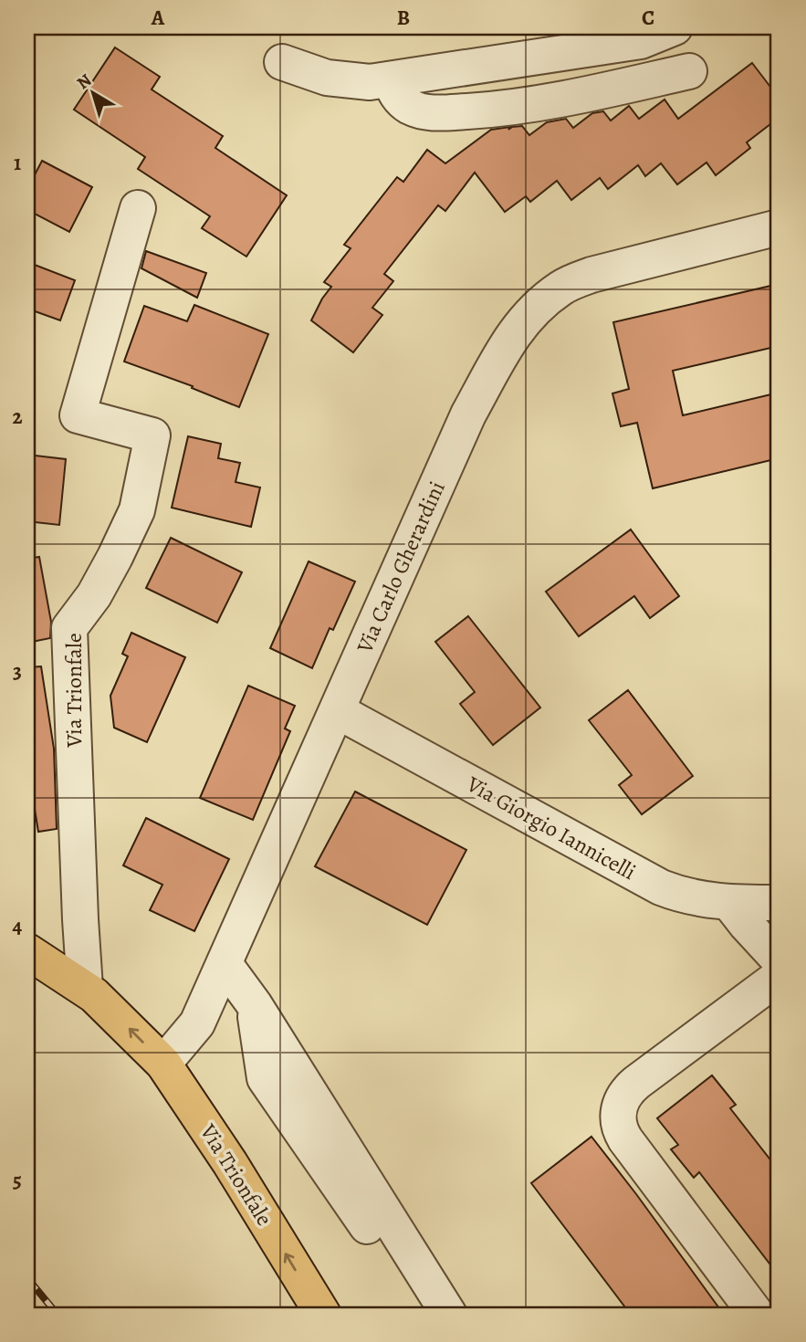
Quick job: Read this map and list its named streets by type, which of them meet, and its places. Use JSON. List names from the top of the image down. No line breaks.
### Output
{"streets":{"main road":["Via Trionfale"],"street":["Via Carlo Gherardini","Via Giorgio Iannicelli"]},"crossings":[["Via Carlo Gherardini","Via Trionfale"],["Via Carlo Gherardini","Via Giorgio Iannicelli"]],"north":"top left","grid":{"columns":["A","B","C"],"rows":["1","2","3","4","5"]}}
